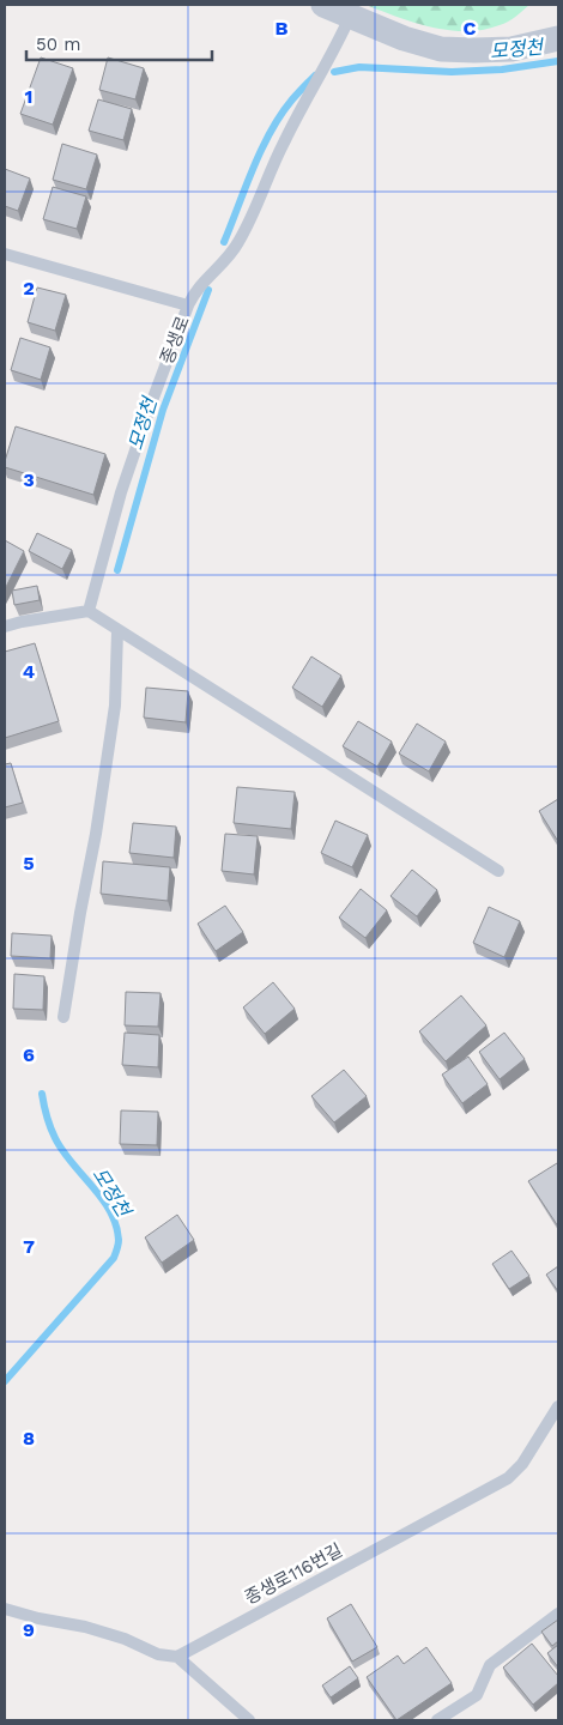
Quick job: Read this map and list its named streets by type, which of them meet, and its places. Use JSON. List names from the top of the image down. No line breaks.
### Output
{"streets":{"lane":["종생로","종생로116번길"]},"water":["모정천"],"scale_bar":"50 m","grid":{"columns":["B","C"],"rows":["1","2","3","4","5","6","7","8","9"]}}
